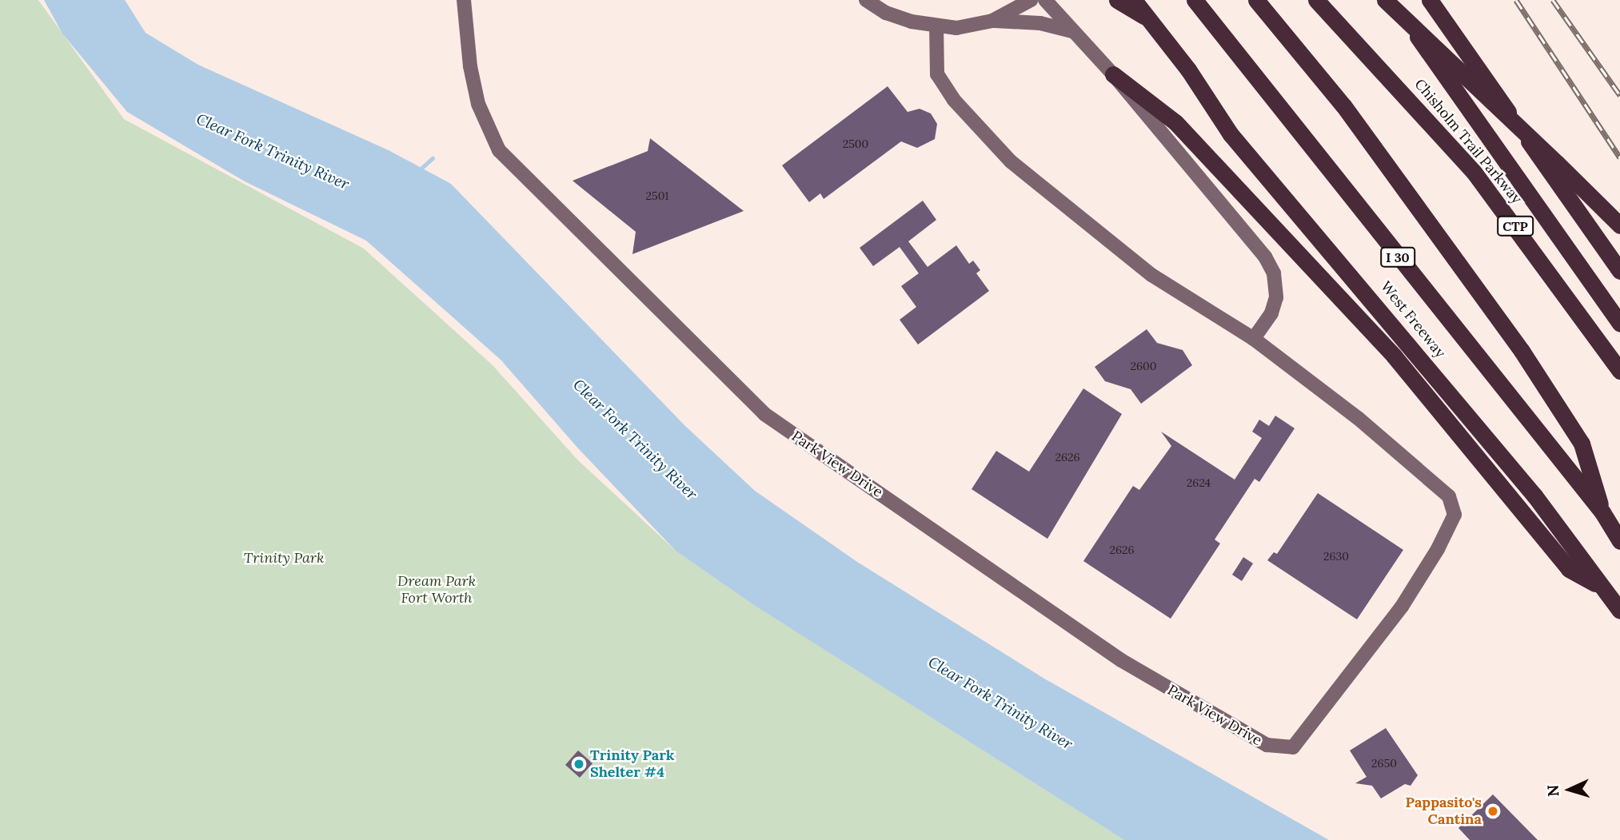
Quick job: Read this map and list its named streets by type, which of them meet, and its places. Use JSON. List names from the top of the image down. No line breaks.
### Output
{"streets":{"highway":["Chisholm Trail Parkway","CTP","I 30","West Freeway"],"street":["Park View Drive"]},"water":["Clear Fork Trinity River"],"parks":["Trinity Park","Dream Park Fort Worth"],"places":["Trinity Park Shelter #4","Pappasito's Cantina"],"house_numbers":["2500","2501","2600","2626","2624","2626","2630","2650"],"north":"left"}
